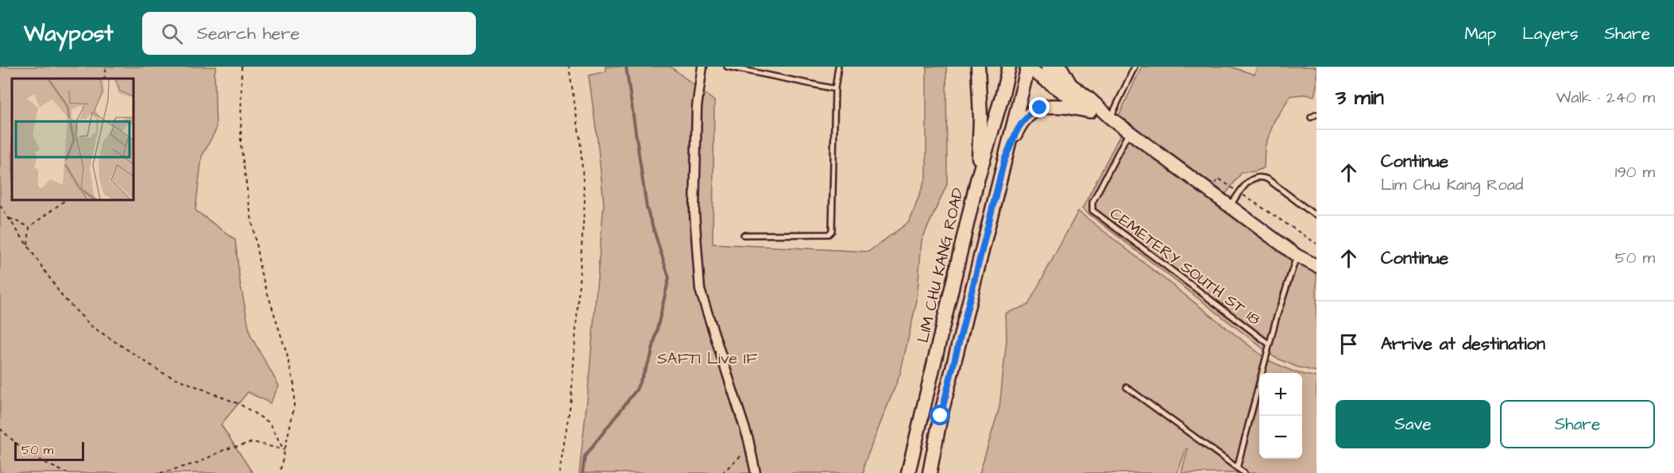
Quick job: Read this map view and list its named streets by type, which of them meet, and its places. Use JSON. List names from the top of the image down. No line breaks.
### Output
{"streets":{"main road":["LIM CHU KANG ROAD"],"lane":["CEMETERY SOUTH ST 18"]},"parks":["SAFTI Live IF"],"scale_bar":"50 m","page":{"header":"Waypost","search":"Search here","nav":["Map","Layers","Share"],"heading":["3 min","Walk · 240 m"],"list":[["Continue","Lim Chu Kang Road","190 m"],["Continue","50 m"],"Arrive at destination"],"map_buttons":["+","−"],"buttons":["Save","Share"],"scale":"50 m"}}
